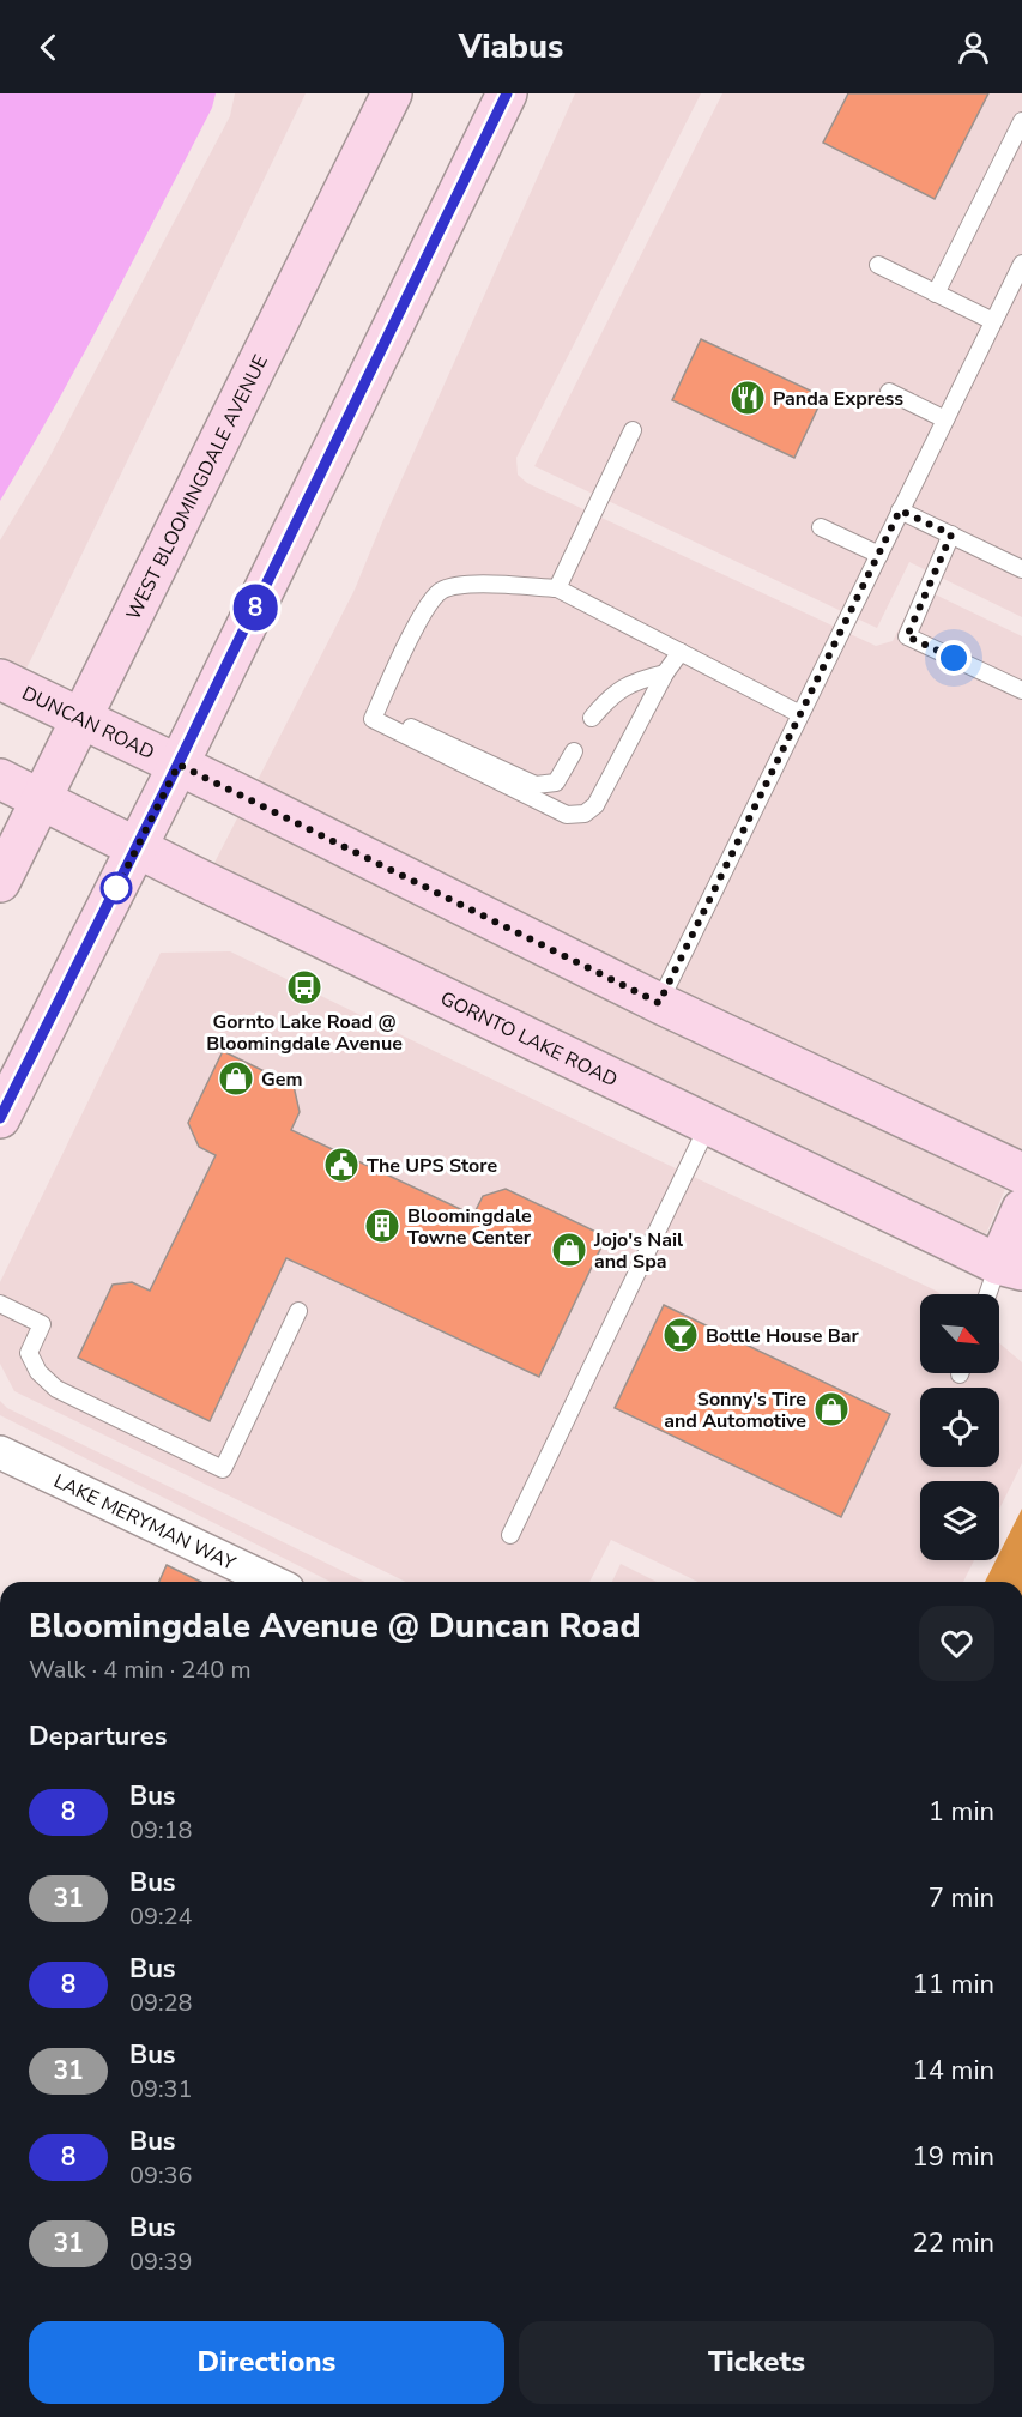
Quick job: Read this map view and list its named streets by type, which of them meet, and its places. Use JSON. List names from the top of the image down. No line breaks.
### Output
{"streets":{"street":["WEST BLOOMINGDALE AVENUE","DUNCAN ROAD","GORNTO LAKE ROAD","LAKE MERYMAN WAY"]},"crossings":[["WEST BLOOMINGDALE AVENUE","DUNCAN ROAD"],["WEST BLOOMINGDALE AVENUE","GORNTO LAKE ROAD"]],"places":{"restaurant":["Panda Express"],"bus stop":["Gornto Lake Road @ Bloomingdale Avenue"],"shop":["Gem","Jojo's Nail and Spa","Sonny's Tire and Automotive"],"public building":["The UPS Store"],"building":["Bloomingdale Towne Center"],"bar":["Bottle House Bar"]},"lines":["bus line 8"],"north":"bottom right","page":{"header":"Viabus","on_map":"8","heading":[["Bloomingdale Avenue @ Duncan Road","Walk · 4 min · 240 m"],"Departures"],"list":[{"mark":"8","name":"Bus","note":"09:18","value":"1 min"},{"mark":"31","name":"Bus","note":"09:24","value":"7 min"},{"mark":"8","name":"Bus","note":"09:28","value":"11 min"},{"mark":"31","name":"Bus","note":"09:31","value":"14 min"},{"mark":"8","name":"Bus","note":"09:36","value":"19 min"},{"mark":"31","name":"Bus","note":"09:39","value":"22 min"}],"buttons":["Directions","Tickets"]}}
